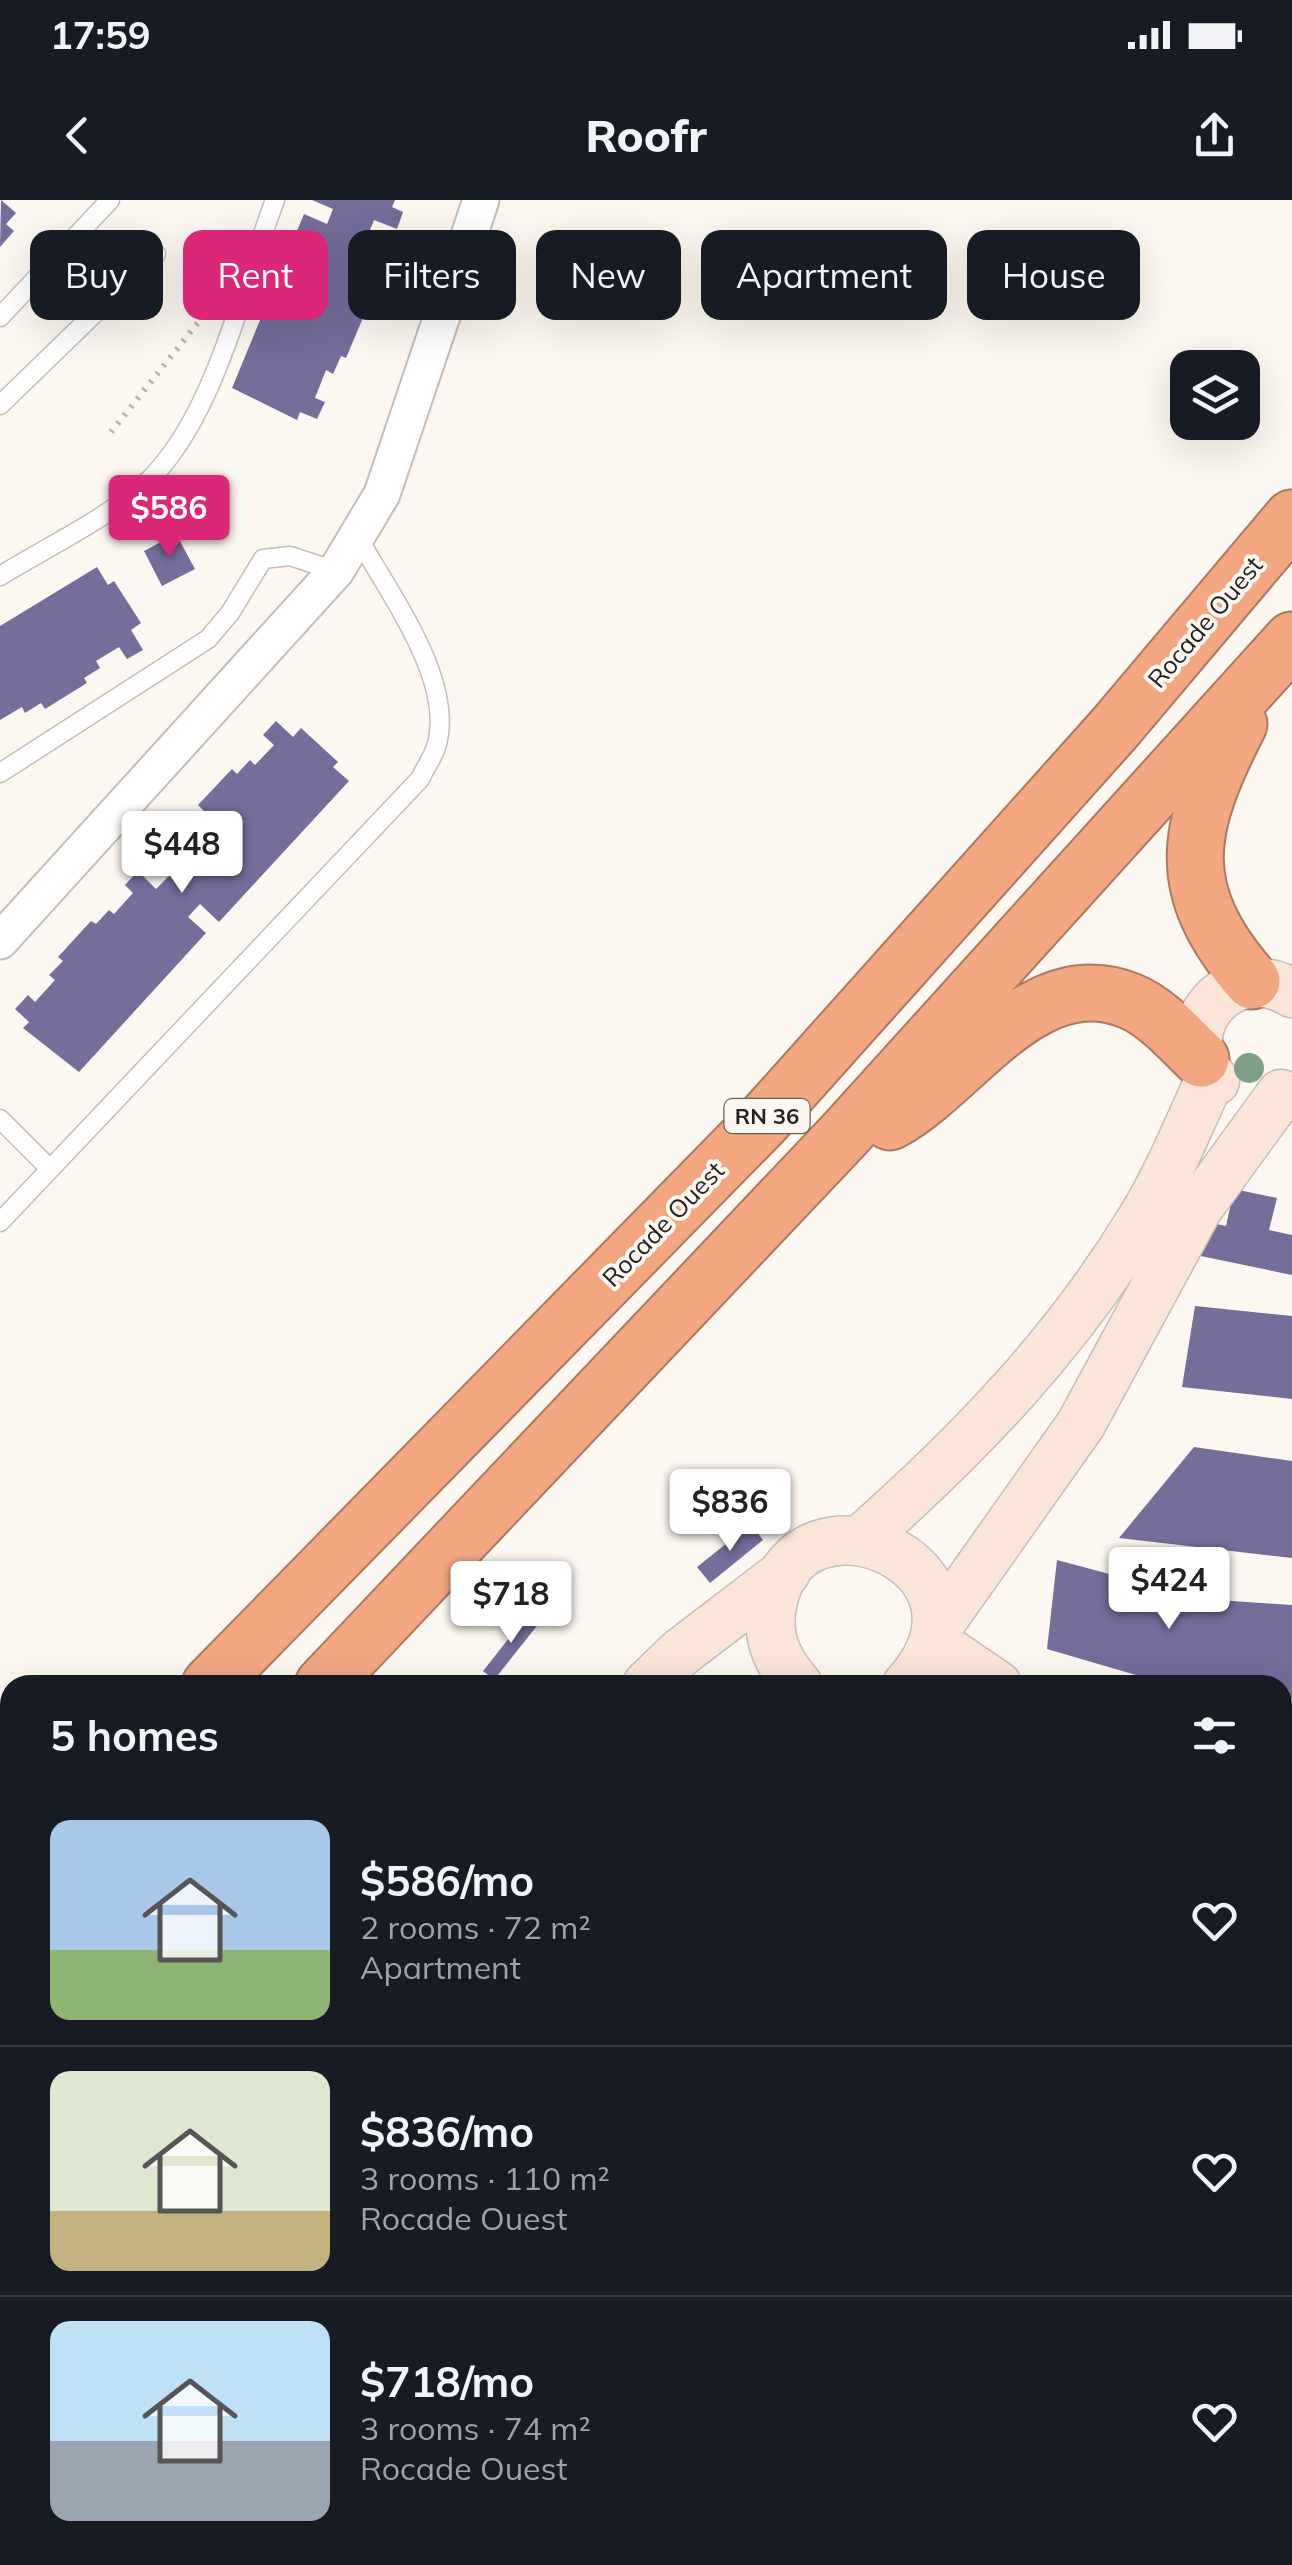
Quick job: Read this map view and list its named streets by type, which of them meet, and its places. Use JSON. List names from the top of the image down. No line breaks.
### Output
{"streets":{"highway":["Rocade Ouest","RN 36"]},"page":{"status":"17:59","header":"Roofr","chip":["Buy","Rent","Filters","New","Apartment","House"],"price":["$586","$448","$836","$424","$718"],"heading":"5 homes","list":[{"name":"$586/mo","note":"2 rooms · 72 m² · Apartment"},{"name":"$836/mo","note":"3 rooms · 110 m² · Rocade Ouest"},{"name":"$718/mo","note":"3 rooms · 74 m² · Rocade Ouest"}]}}
